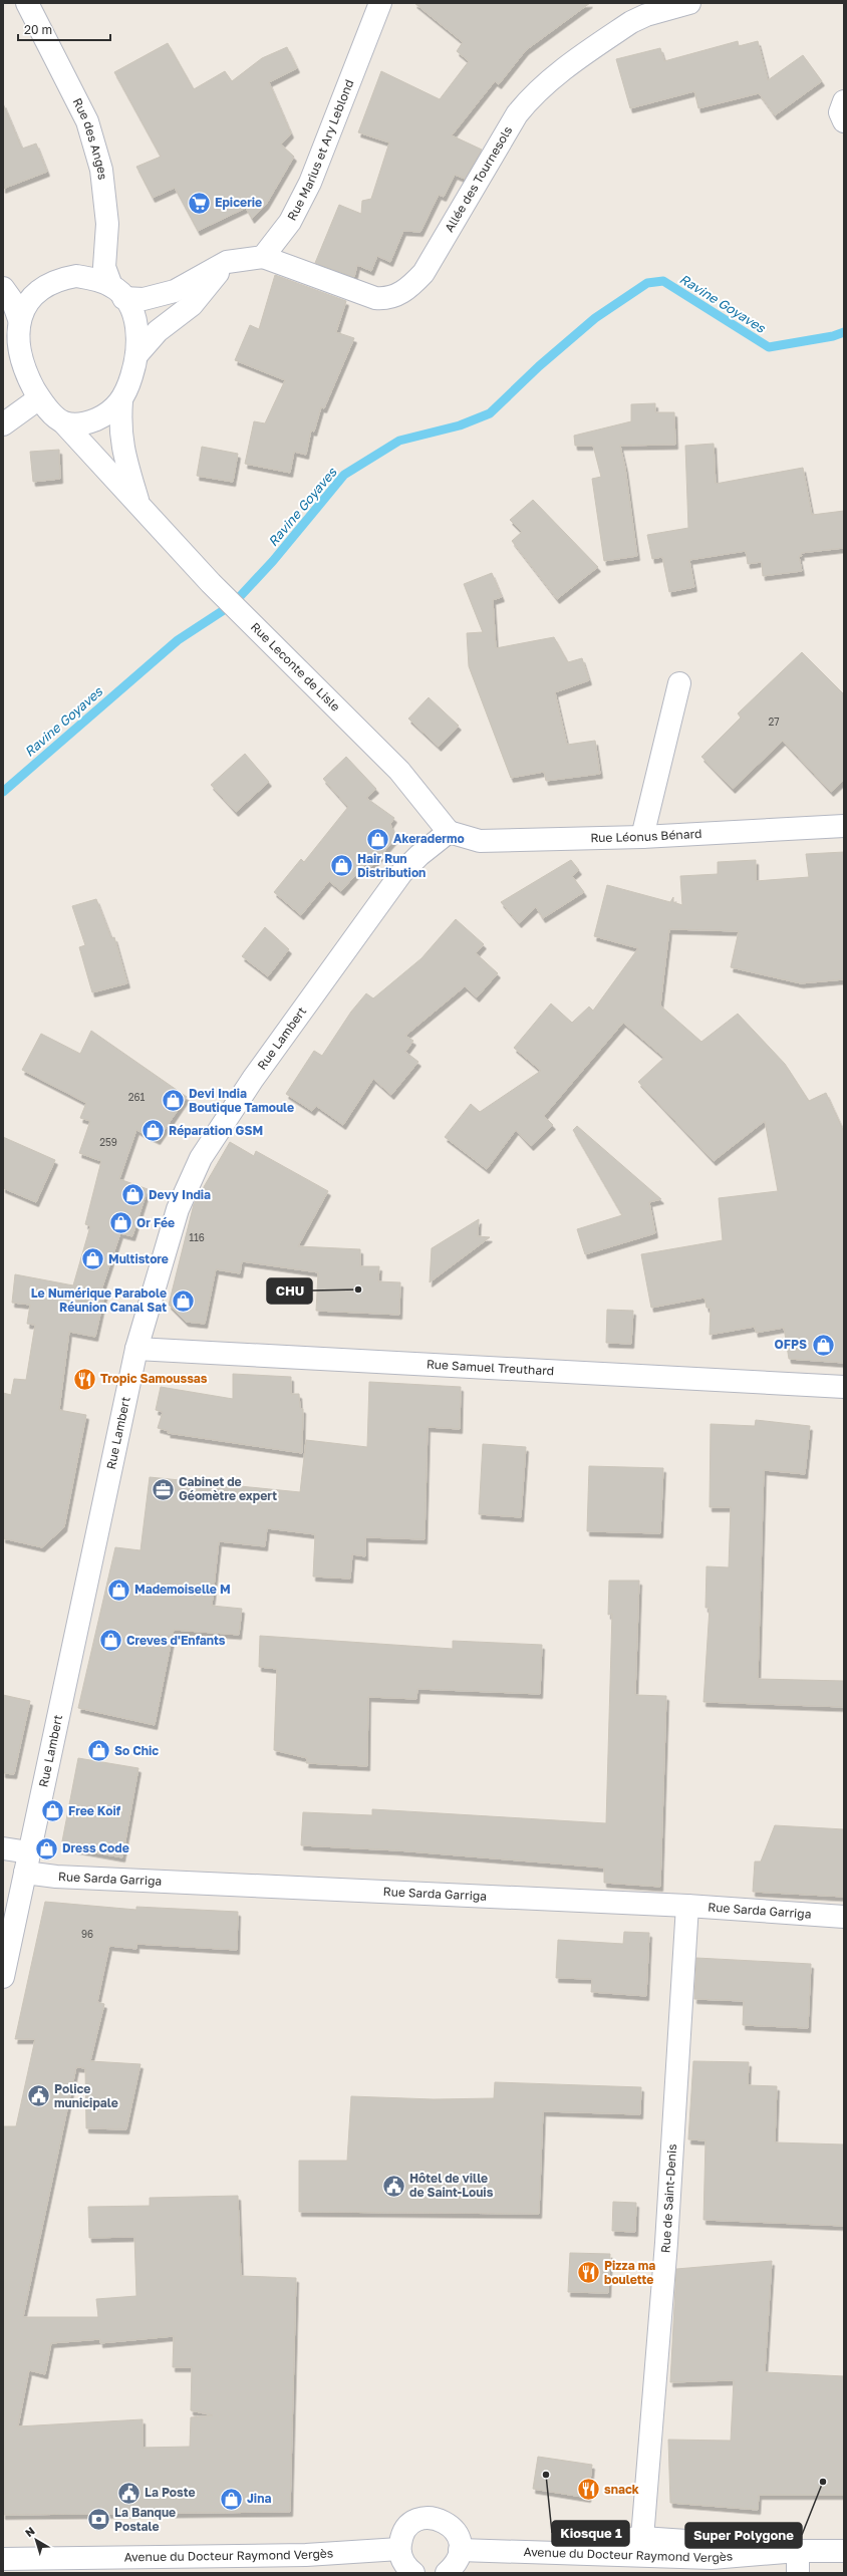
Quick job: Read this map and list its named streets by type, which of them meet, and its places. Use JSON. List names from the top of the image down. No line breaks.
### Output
{"streets":{"street":["Rue des Anges","Rue Marius et Ary Leblond","Allée des Tournesols","Rue Leconte de Lisle","Rue Léonus Bénard","Rue Lambert","Rue Samuel Treuthard","Rue Sarda Garriga","Rue de Saint-Denis","Avenue du Docteur Raymond Vergès"]},"crossings":[["Rue des Anges","Rue Leconte de Lisle"],["Rue Marius et Ary Leblond","Allée des Tournesols"],["Rue Leconte de Lisle","Rue Léonus Bénard"],["Rue Leconte de Lisle","Rue Lambert"],["Rue Léonus Bénard","Rue Lambert"],["Rue Lambert","Rue Samuel Treuthard"],["Rue Lambert","Rue Sarda Garriga"],["Rue Sarda Garriga","Rue de Saint-Denis"],["Rue de Saint-Denis","Avenue du Docteur Raymond Vergès"]],"water":["Ravine Goyaves"],"places":{"supermarket":["Epicerie"],"shop":["Akeradermo","Hair Run Distribution","Devi India Boutique Tamoule","Réparation GSM","Devy India","Or Fée","Multistore","Le Numérique Parabole Réunion Canal Sat","OFPS","Mademoiselle M","Creves d'Enfants","So Chic","Free Koif","Dress Code","Jina"],"other":["CHU","Kiosque 1","Super Polygone"],"restaurant":["Tropic Samoussas","Pizza ma boulette","snack"],"office":["Cabinet de Géomètre expert"],"public building":["Police municipale","Hôtel de ville de Saint-Louis","La Poste"],"bank":["La Banque Postale"]},"house_numbers":["27","261","259","116","96"],"scale_bar":"20 m","north":"top left"}
